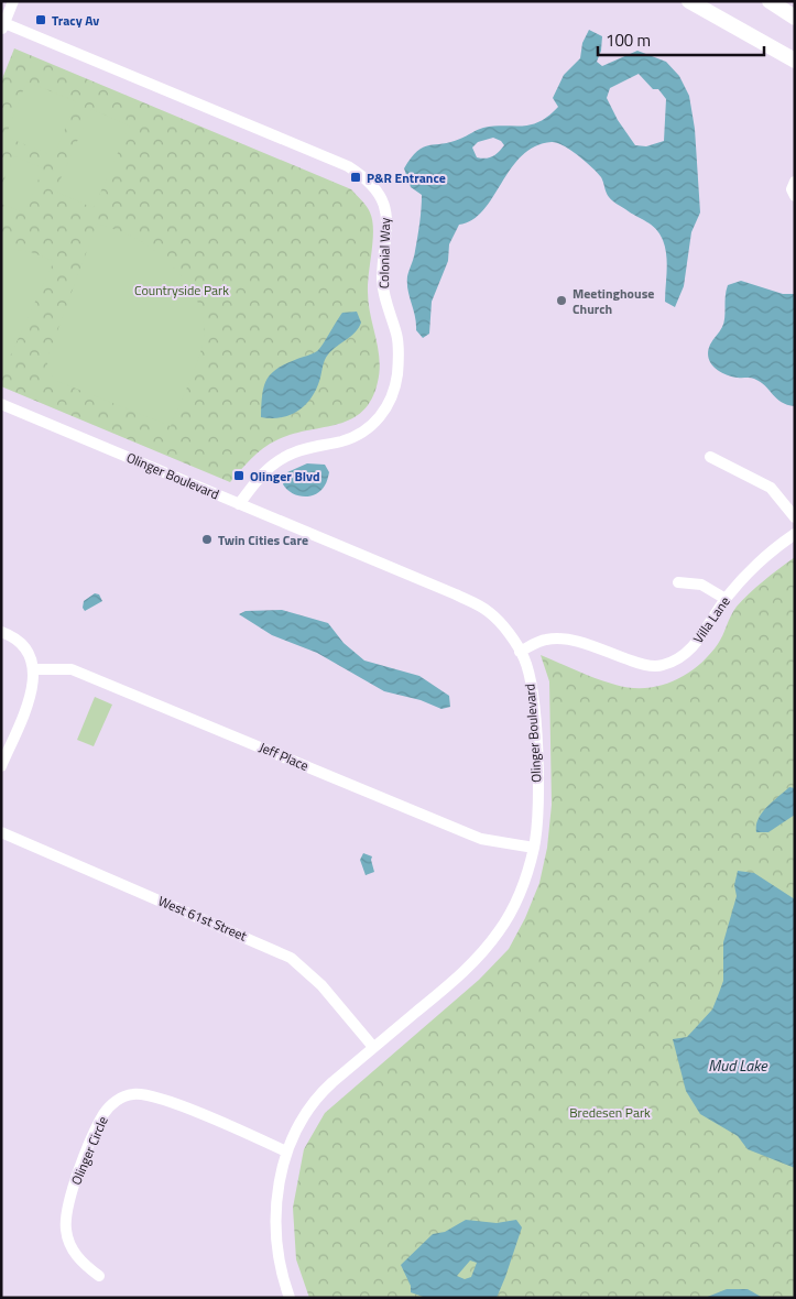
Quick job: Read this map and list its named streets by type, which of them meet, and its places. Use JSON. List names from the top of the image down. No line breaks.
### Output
{"streets":{"street":["Colonial Way","Olinger Boulevard","Villa Lane","Jeff Place","West 61st Street","Olinger Circle"]},"crossings":[["Colonial Way","Olinger Boulevard"],["Olinger Boulevard","Villa Lane"],["Olinger Boulevard","Jeff Place"],["Olinger Boulevard","West 61st Street"],["Olinger Boulevard","Olinger Circle"]],"water":["Mud Lake"],"parks":["Countryside Park","Bredesen Park"],"places":{"transit":["Tracy Av","P&R Entrance","Olinger Blvd"],"other":["Meetinghouse Church","Twin Cities Care"]},"scale_bar":"100 m"}
